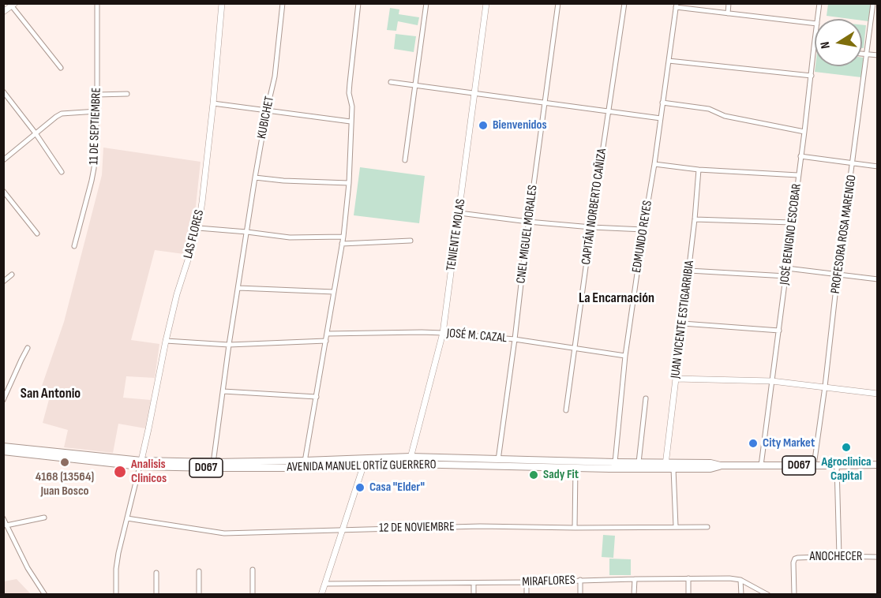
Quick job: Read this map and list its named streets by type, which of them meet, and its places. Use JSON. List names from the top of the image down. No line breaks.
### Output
{"streets":{"main road":["D067","AVENIDA MANUEL ORTÍZ GUERRERO"],"street":["KUBICHET","11 DE SEPTIEMBRE","CAPITÁN NORBERTO CAÑIZA","LAS FLORES","CNEL MIGUEL MORALES","JOSÉ BENIGNO ESCOBAR","PROFESORA ROSA MARENGO","TENIENTE MOLAS","EDMUNDO REYES","JUAN VICENTE ESTIGARRIBIA","JOSÉ M. CAZAL","12 DE NOVIEMBRE","ANOCHECER","MIRAFLORES"]},"crossings":[["KUBICHET","AVENIDA MANUEL ORTÍZ GUERRERO"],["CAPITÁN NORBERTO CAÑIZA","JOSÉ M. CAZAL"],["LAS FLORES","AVENIDA MANUEL ORTÍZ GUERRERO"],["CNEL MIGUEL MORALES","JOSÉ M. CAZAL"],["CNEL MIGUEL MORALES","AVENIDA MANUEL ORTÍZ GUERRERO"],["JOSÉ BENIGNO ESCOBAR","AVENIDA MANUEL ORTÍZ GUERRERO"],["PROFESORA ROSA MARENGO","AVENIDA MANUEL ORTÍZ GUERRERO"],["TENIENTE MOLAS","JOSÉ M. CAZAL"],["TENIENTE MOLAS","AVENIDA MANUEL ORTÍZ GUERRERO"],["EDMUNDO REYES","JOSÉ M. CAZAL"],["EDMUNDO REYES","AVENIDA MANUEL ORTÍZ GUERRERO"],["JUAN VICENTE ESTIGARRIBIA","AVENIDA MANUEL ORTÍZ GUERRERO"]],"districts":["La Encarnación","San Antonio"],"places":["Bienvenidos","City Market","Agroclinica Capital","4168 (13564) Juan Bosco","Analisis Clinicos","Sady Fit","Casa \"Elder\""],"north":"left"}
